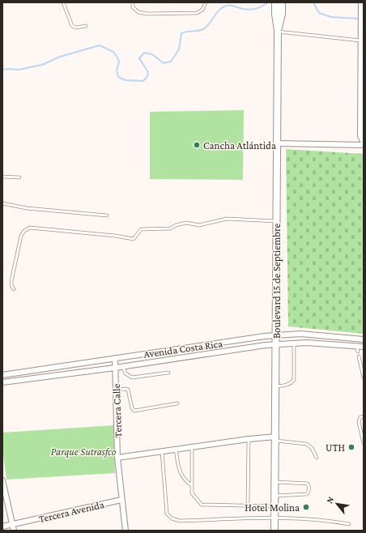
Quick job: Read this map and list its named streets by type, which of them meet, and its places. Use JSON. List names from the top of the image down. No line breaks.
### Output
{"streets":{"street":["Boulevard 15 de Septiembre","Avenida Costa Rica","Tercera Calle","Tercera Avenida"]},"crossings":[["Boulevard 15 de Septiembre","Avenida Costa Rica"],["Avenida Costa Rica","Tercera Calle"],["Tercera Calle","Tercera Avenida"]],"parks":["Parque Sutrasfco"],"places":["Cancha Atlántida","UTH","Hotel Molina"],"north":"top left"}
